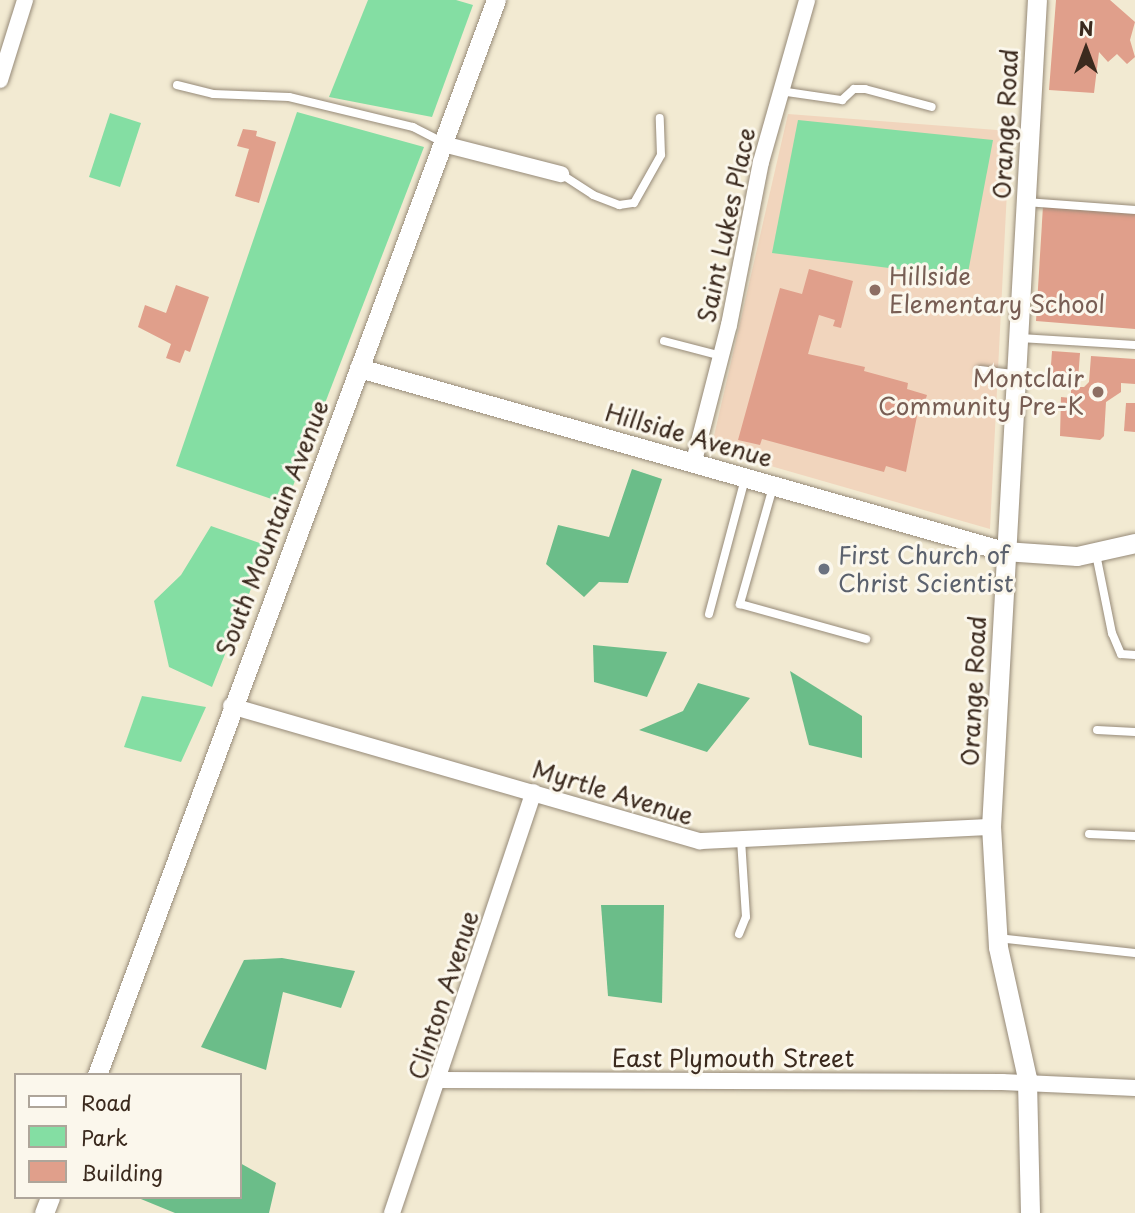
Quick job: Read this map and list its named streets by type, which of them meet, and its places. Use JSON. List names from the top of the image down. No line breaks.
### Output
{"streets":{"street":["Orange Road","Saint Lukes Place","Hillside Avenue","South Mountain Avenue","Myrtle Avenue","Clinton Avenue","East Plymouth Street"]},"crossings":[["Orange Road","Hillside Avenue"],["Orange Road","Myrtle Avenue"],["Orange Road","East Plymouth Street"],["Saint Lukes Place","Hillside Avenue"],["Hillside Avenue","South Mountain Avenue"],["South Mountain Avenue","Myrtle Avenue"],["Myrtle Avenue","Clinton Avenue"],["Clinton Avenue","East Plymouth Street"]],"places":["Hillside Elementary School","Montclair Community Pre-K","First Church of Christ Scientist"],"legend":["Road","Park","Building"],"north":"top"}
